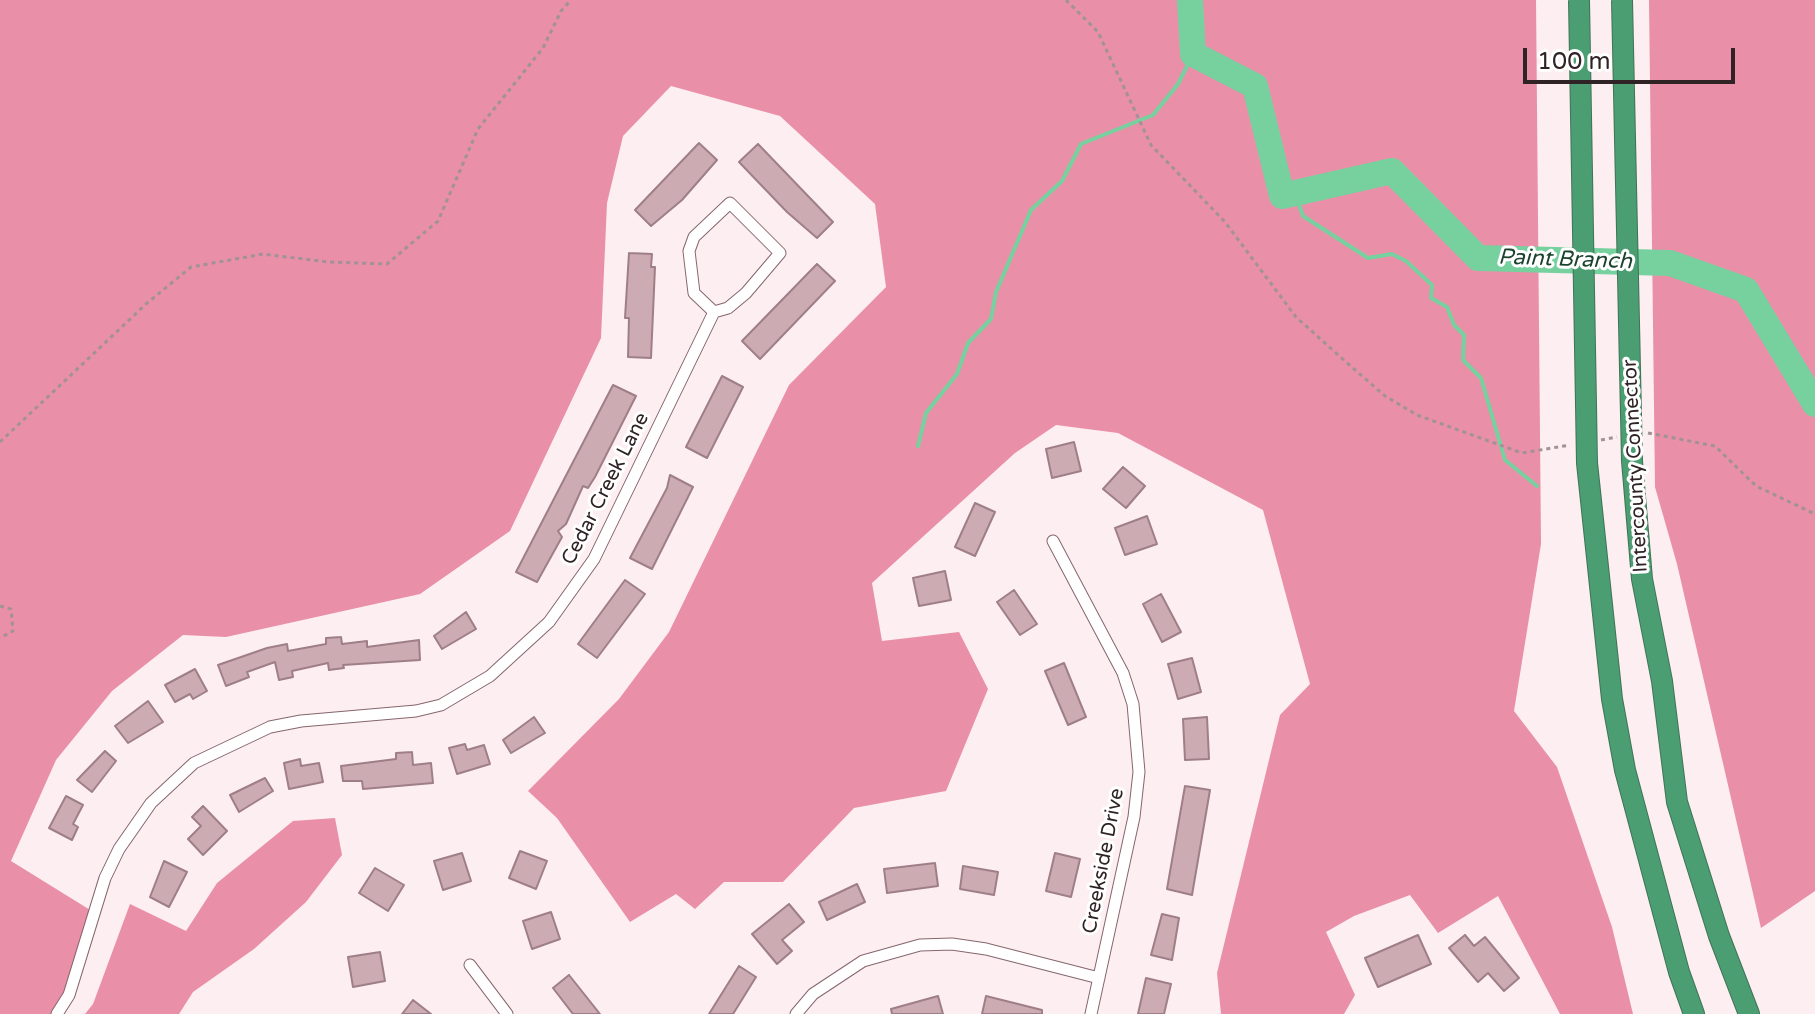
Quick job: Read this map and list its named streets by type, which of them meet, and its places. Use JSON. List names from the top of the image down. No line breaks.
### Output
{"streets":{"highway":["Intercounty Connector"],"street":["Cedar Creek Lane","Creekside Drive"]},"water":["Paint Branch"],"scale_bar":"100 m"}
